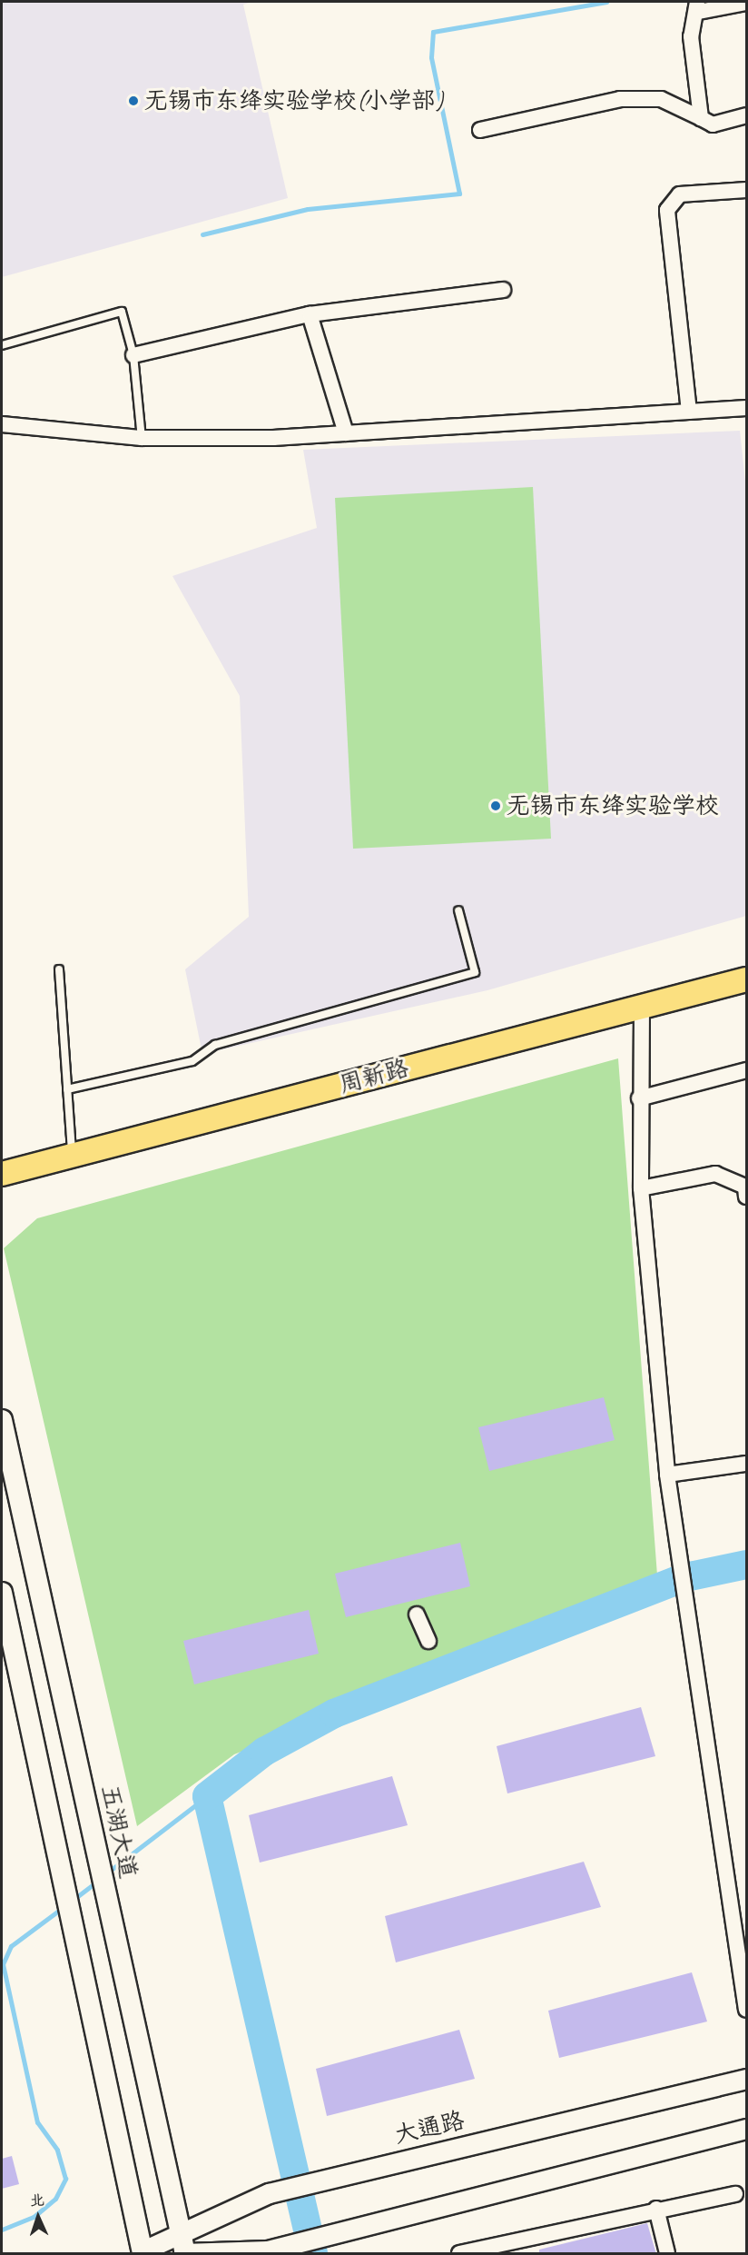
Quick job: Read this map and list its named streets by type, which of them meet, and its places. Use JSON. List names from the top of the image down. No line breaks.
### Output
{"streets":{"main road":["周新路","五湖大道"],"street":["大通路"]},"crossings":[["五湖大道","大通路"]],"places":["无锡市东绛实验学校(小学部)","无锡市东绛实验学校"],"north":"top"}
